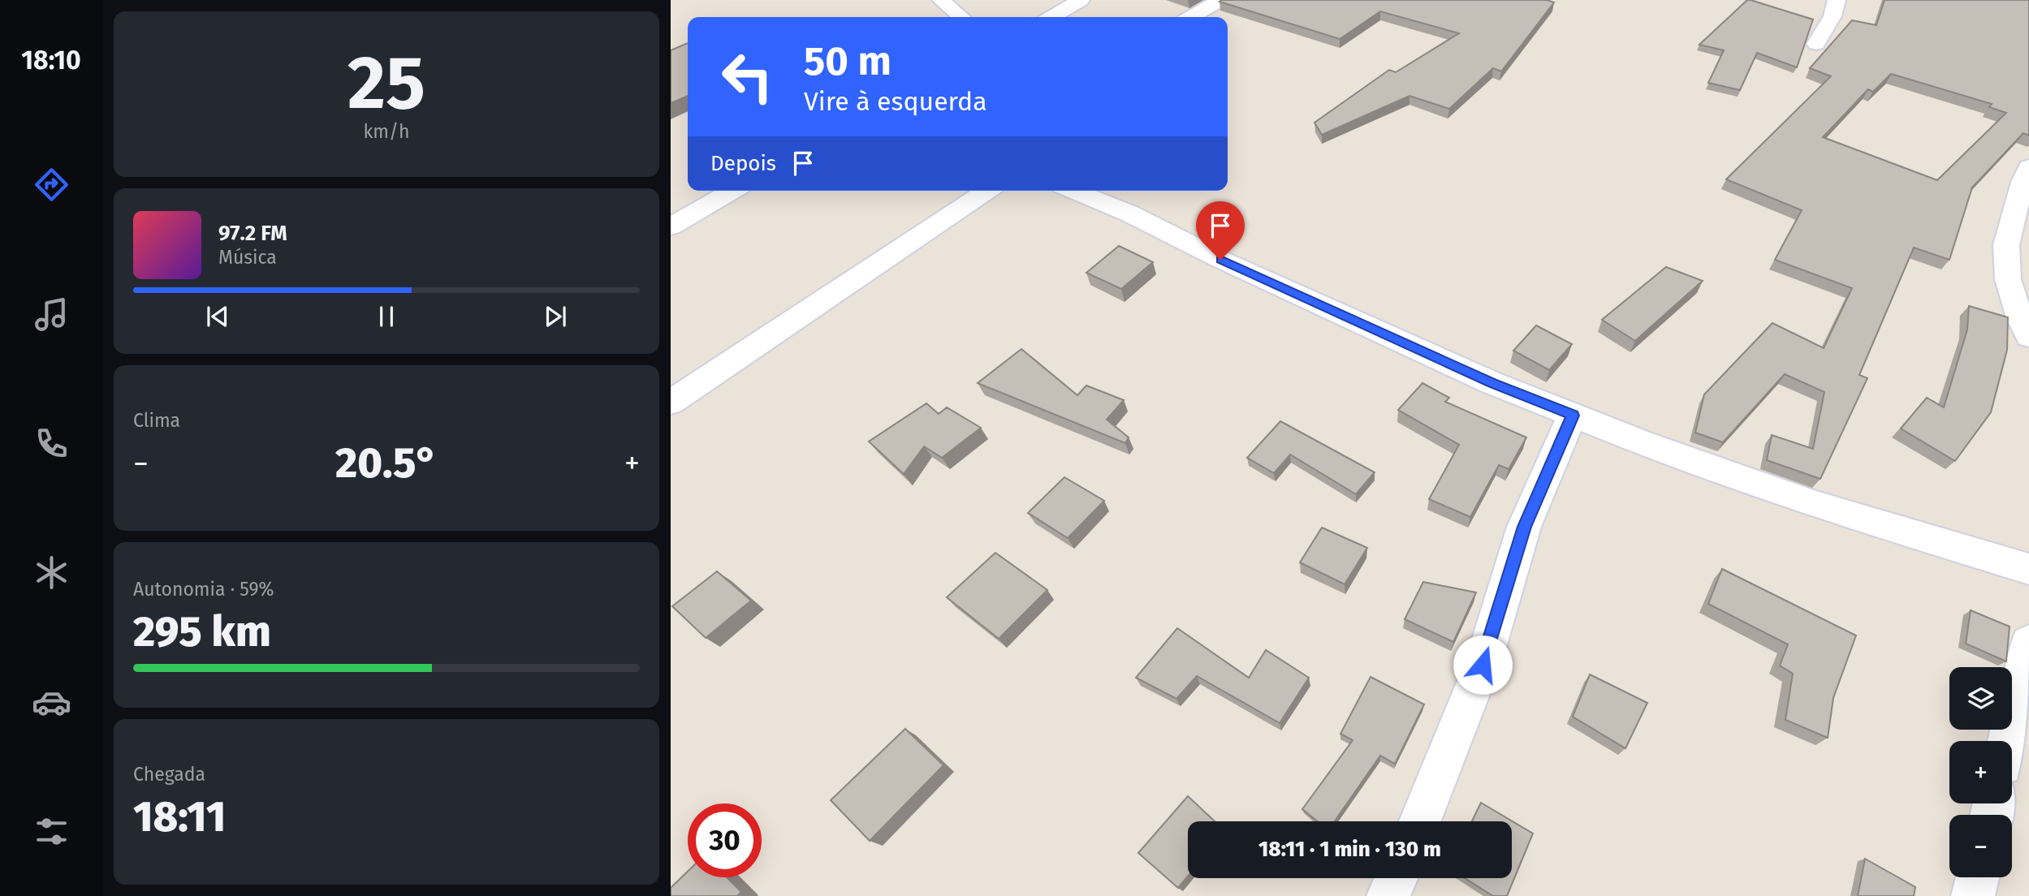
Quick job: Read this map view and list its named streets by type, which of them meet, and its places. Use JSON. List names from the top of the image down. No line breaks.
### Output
{"page":{"tabs":"18:10","tile":[["25","km/h"],"Clima",["Autonomia · 59%","295 km"],["Chegada","18:11"]],"turn":["50 m","Vire à esquerda"],"then":"Depois","song":["97.2 FM","Música"],"heat":["−","20.5°","+"],"map_buttons":["+","−"],"limit":"30","trip":"18:11 · 1 min · 130 m"}}
